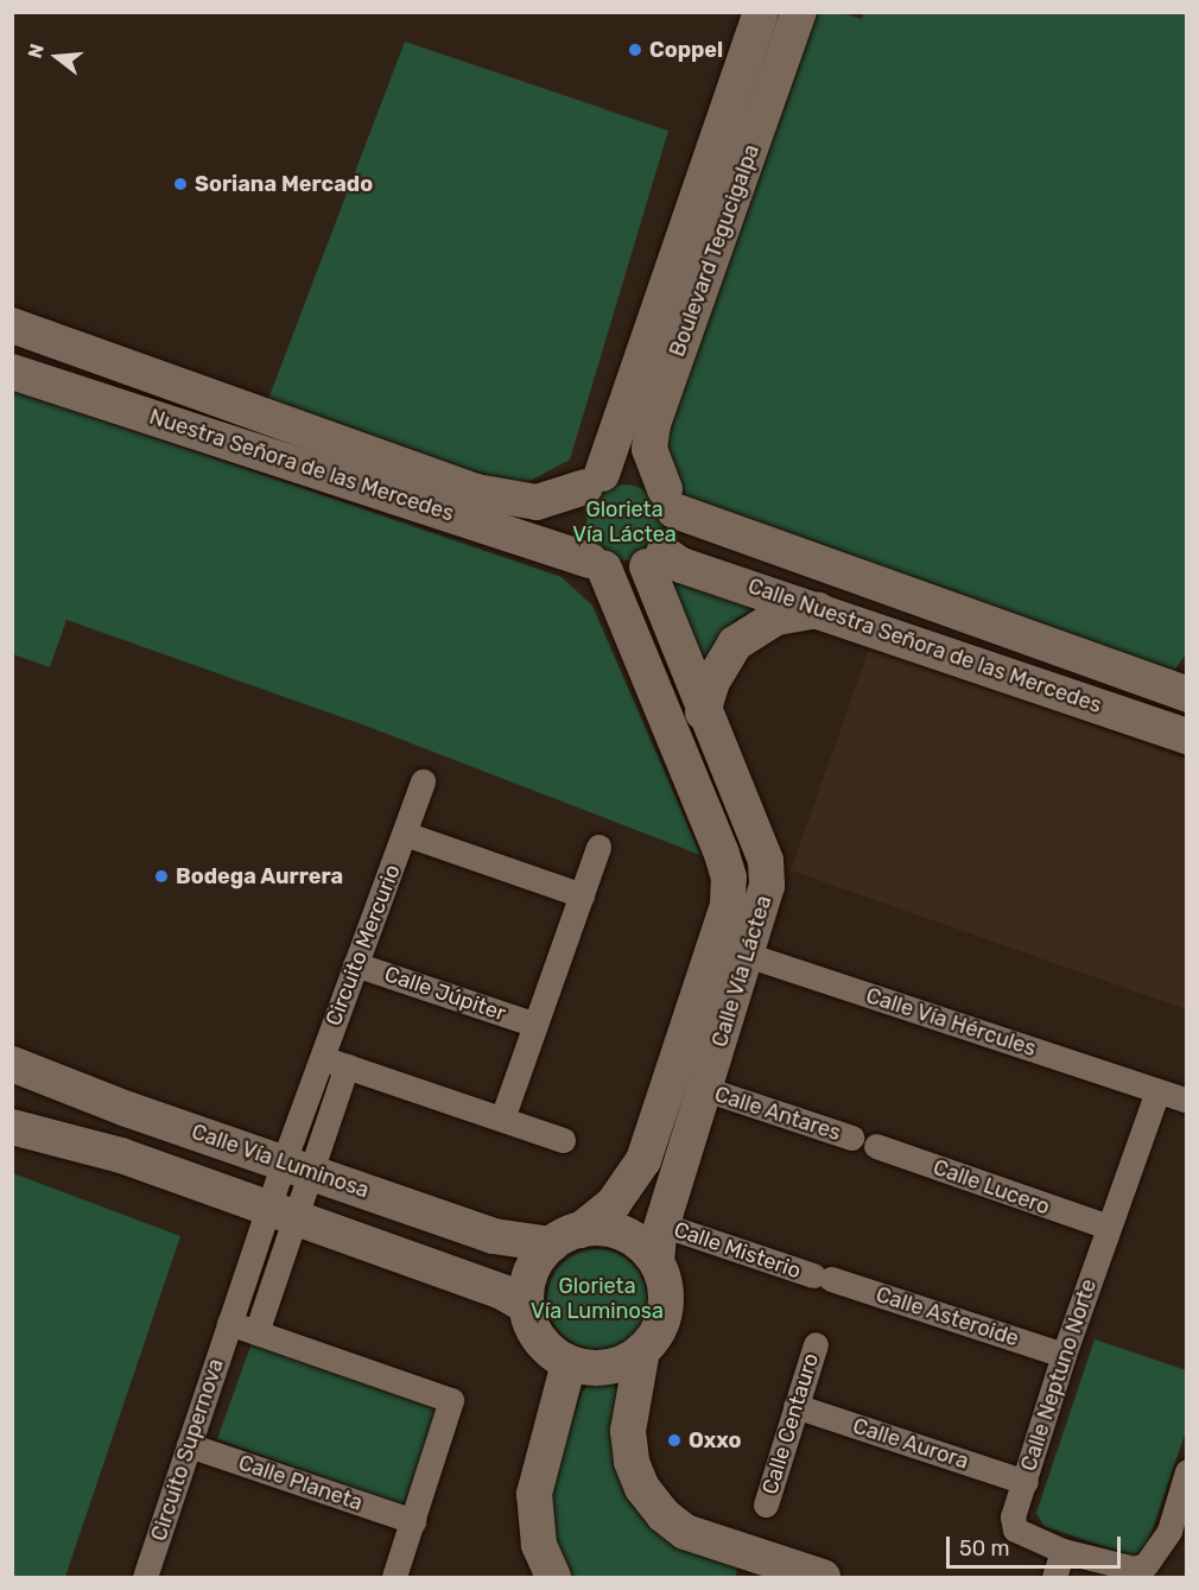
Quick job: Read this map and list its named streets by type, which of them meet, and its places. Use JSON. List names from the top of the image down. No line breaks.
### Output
{"streets":{"street":["Boulevard Tegucigalpa","Nuestra Señora de las Mercedes","Calle Nuestra Señora de las Mercedes","Circuito Mercurio","Calle Vía Láctea","Calle Júpiter","Calle Vía Hércules","Calle Antares","Calle Vía Luminosa","Calle Lucero","Calle Misterio","Calle Asteroide","Calle Neptuno Norte","Calle Centauro","Calle Aurora","Circuito Supernova","Calle Planeta"]},"crossings":[["Boulevard Tegucigalpa","Nuestra Señora de las Mercedes"],["Boulevard Tegucigalpa","Calle Nuestra Señora de las Mercedes"],["Boulevard Tegucigalpa","Calle Vía Láctea"],["Nuestra Señora de las Mercedes","Calle Nuestra Señora de las Mercedes"],["Nuestra Señora de las Mercedes","Calle Vía Láctea"],["Calle Nuestra Señora de las Mercedes","Calle Vía Láctea"],["Circuito Mercurio","Calle Júpiter"],["Circuito Mercurio","Calle Vía Luminosa"],["Circuito Mercurio","Circuito Supernova"],["Calle Vía Láctea","Calle Vía Hércules"],["Calle Vía Láctea","Calle Antares"],["Calle Vía Láctea","Calle Vía Luminosa"],["Calle Vía Láctea","Calle Misterio"],["Calle Vía Hércules","Calle Neptuno Norte"],["Calle Lucero","Calle Neptuno Norte"],["Calle Misterio","Calle Asteroide"],["Calle Asteroide","Calle Neptuno Norte"],["Calle Neptuno Norte","Calle Aurora"],["Calle Centauro","Calle Aurora"],["Circuito Supernova","Calle Planeta"]],"parks":["Glorieta Vía Láctea","Glorieta Vía Luminosa"],"places":["Coppel","Soriana Mercado","Bodega Aurrera","Oxxo"],"scale_bar":"50 m","north":"left"}
